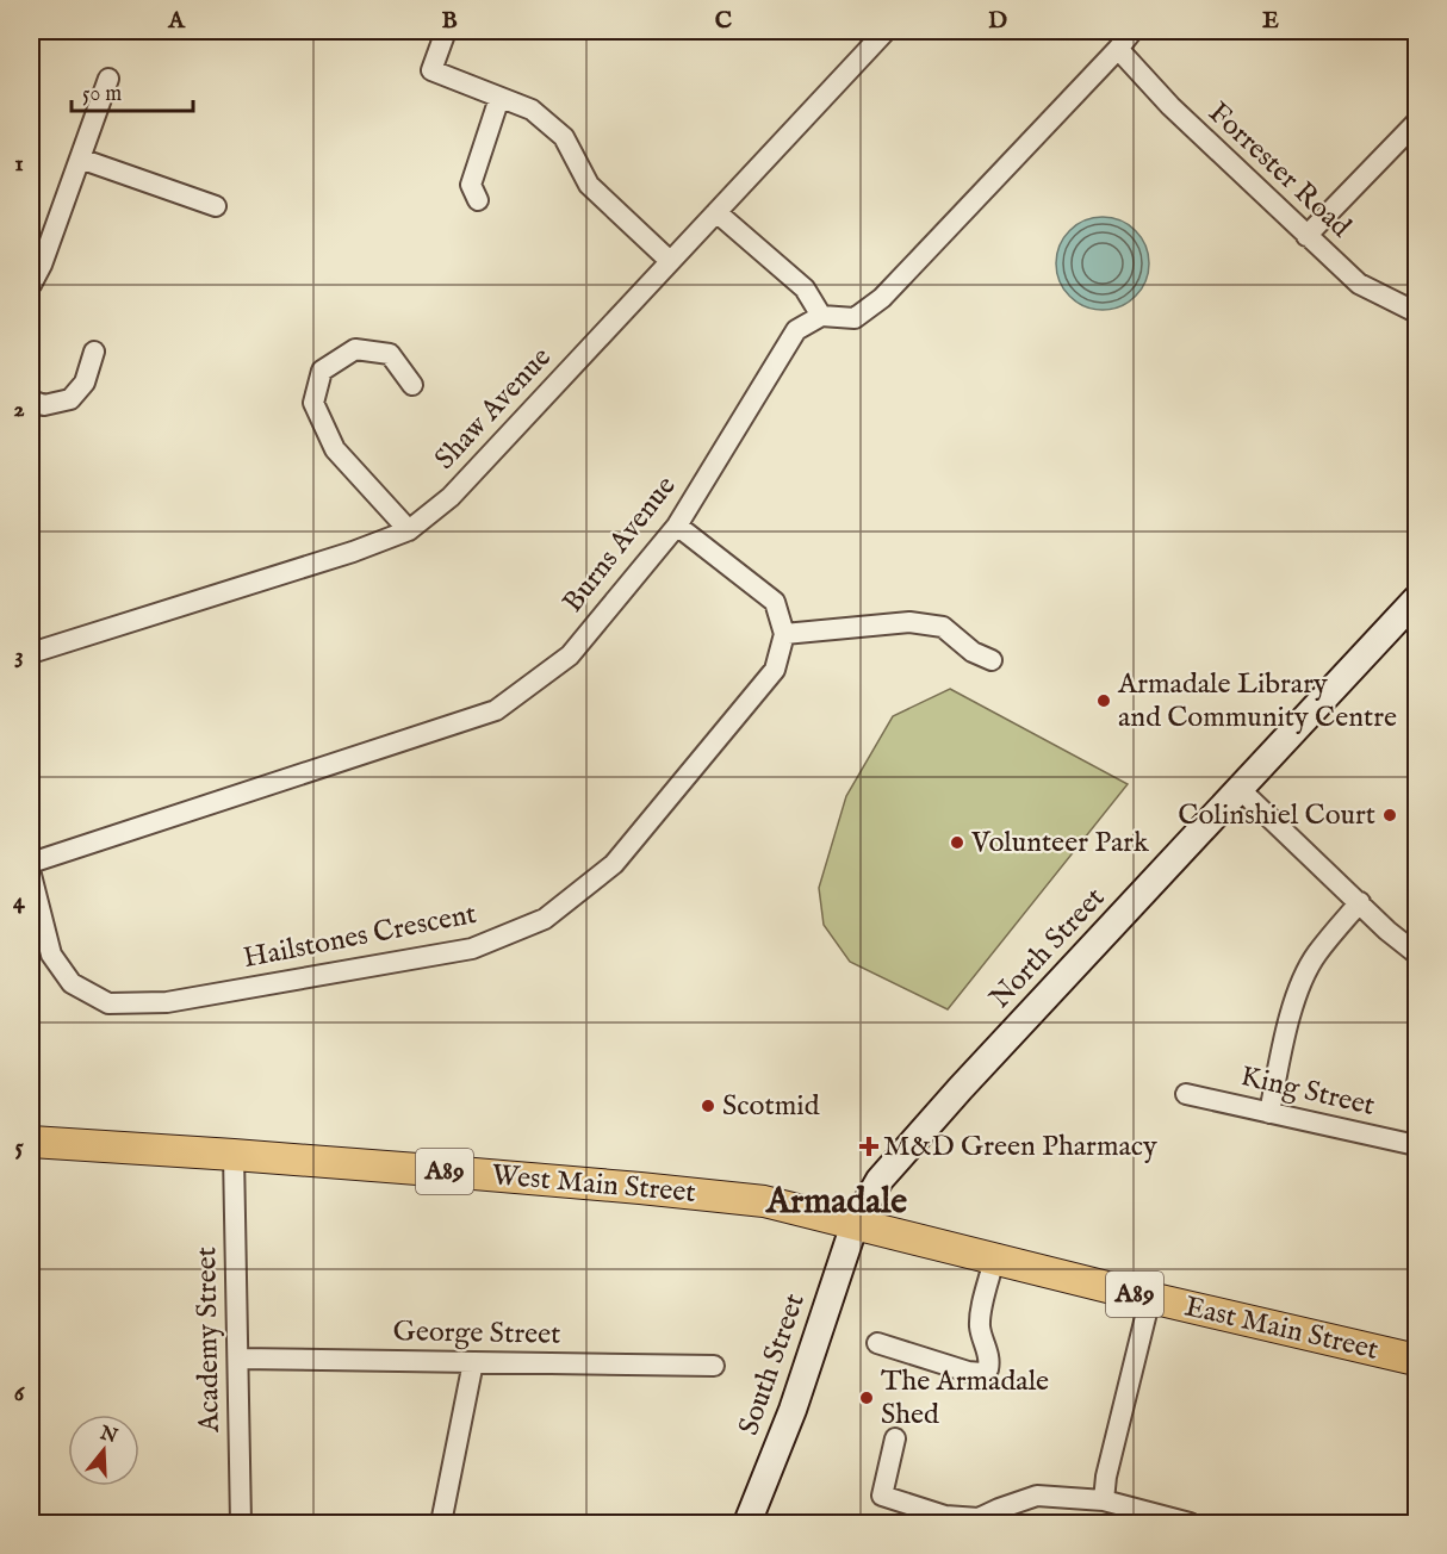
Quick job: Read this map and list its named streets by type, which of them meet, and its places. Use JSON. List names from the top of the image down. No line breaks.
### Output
{"streets":{"main road":["North Street","A89","West Main Street","East Main Street","South Street"],"street":["Forrester Road","Shaw Avenue","Burns Avenue","Hailstones Crescent","King Street","George Street","Academy Street"]},"crossings":[["North Street","West Main Street"],["North Street","East Main Street"],["North Street","South Street"],["West Main Street","East Main Street"],["West Main Street","Academy Street"],["West Main Street","South Street"],["East Main Street","South Street"],["George Street","Academy Street"]],"districts":["Armadale"],"places":{"other":["Armadale Library and Community Centre","Colinshiel Court","Volunteer Park","Scotmid","The Armadale Shed"],"health":["M&D Green Pharmacy"]},"scale_bar":"50 m","north":"top","grid":{"columns":["A","B","C","D","E"],"rows":["1","2","3","4","5","6"]}}
